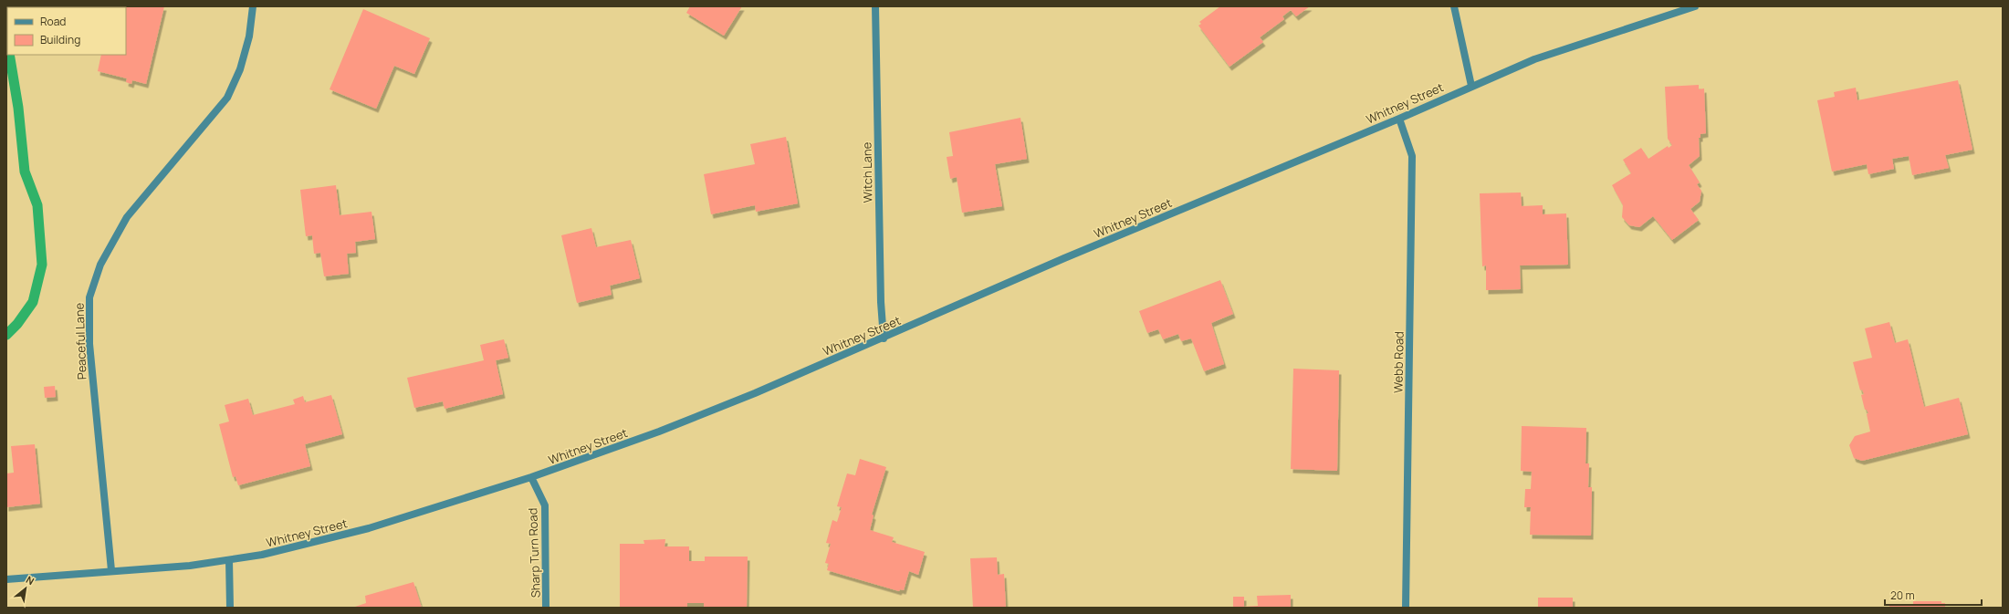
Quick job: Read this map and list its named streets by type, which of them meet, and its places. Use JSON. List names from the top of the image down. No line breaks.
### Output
{"streets":{"street":["Whitney Street","Witch Lane","Peaceful Lane","Webb Road","Sharp Turn Road"]},"crossings":[["Whitney Street","Witch Lane"],["Whitney Street","Peaceful Lane"],["Whitney Street","Webb Road"],["Whitney Street","Sharp Turn Road"]],"legend":["Road","Building"],"scale_bar":"20 m","north":"top right"}
